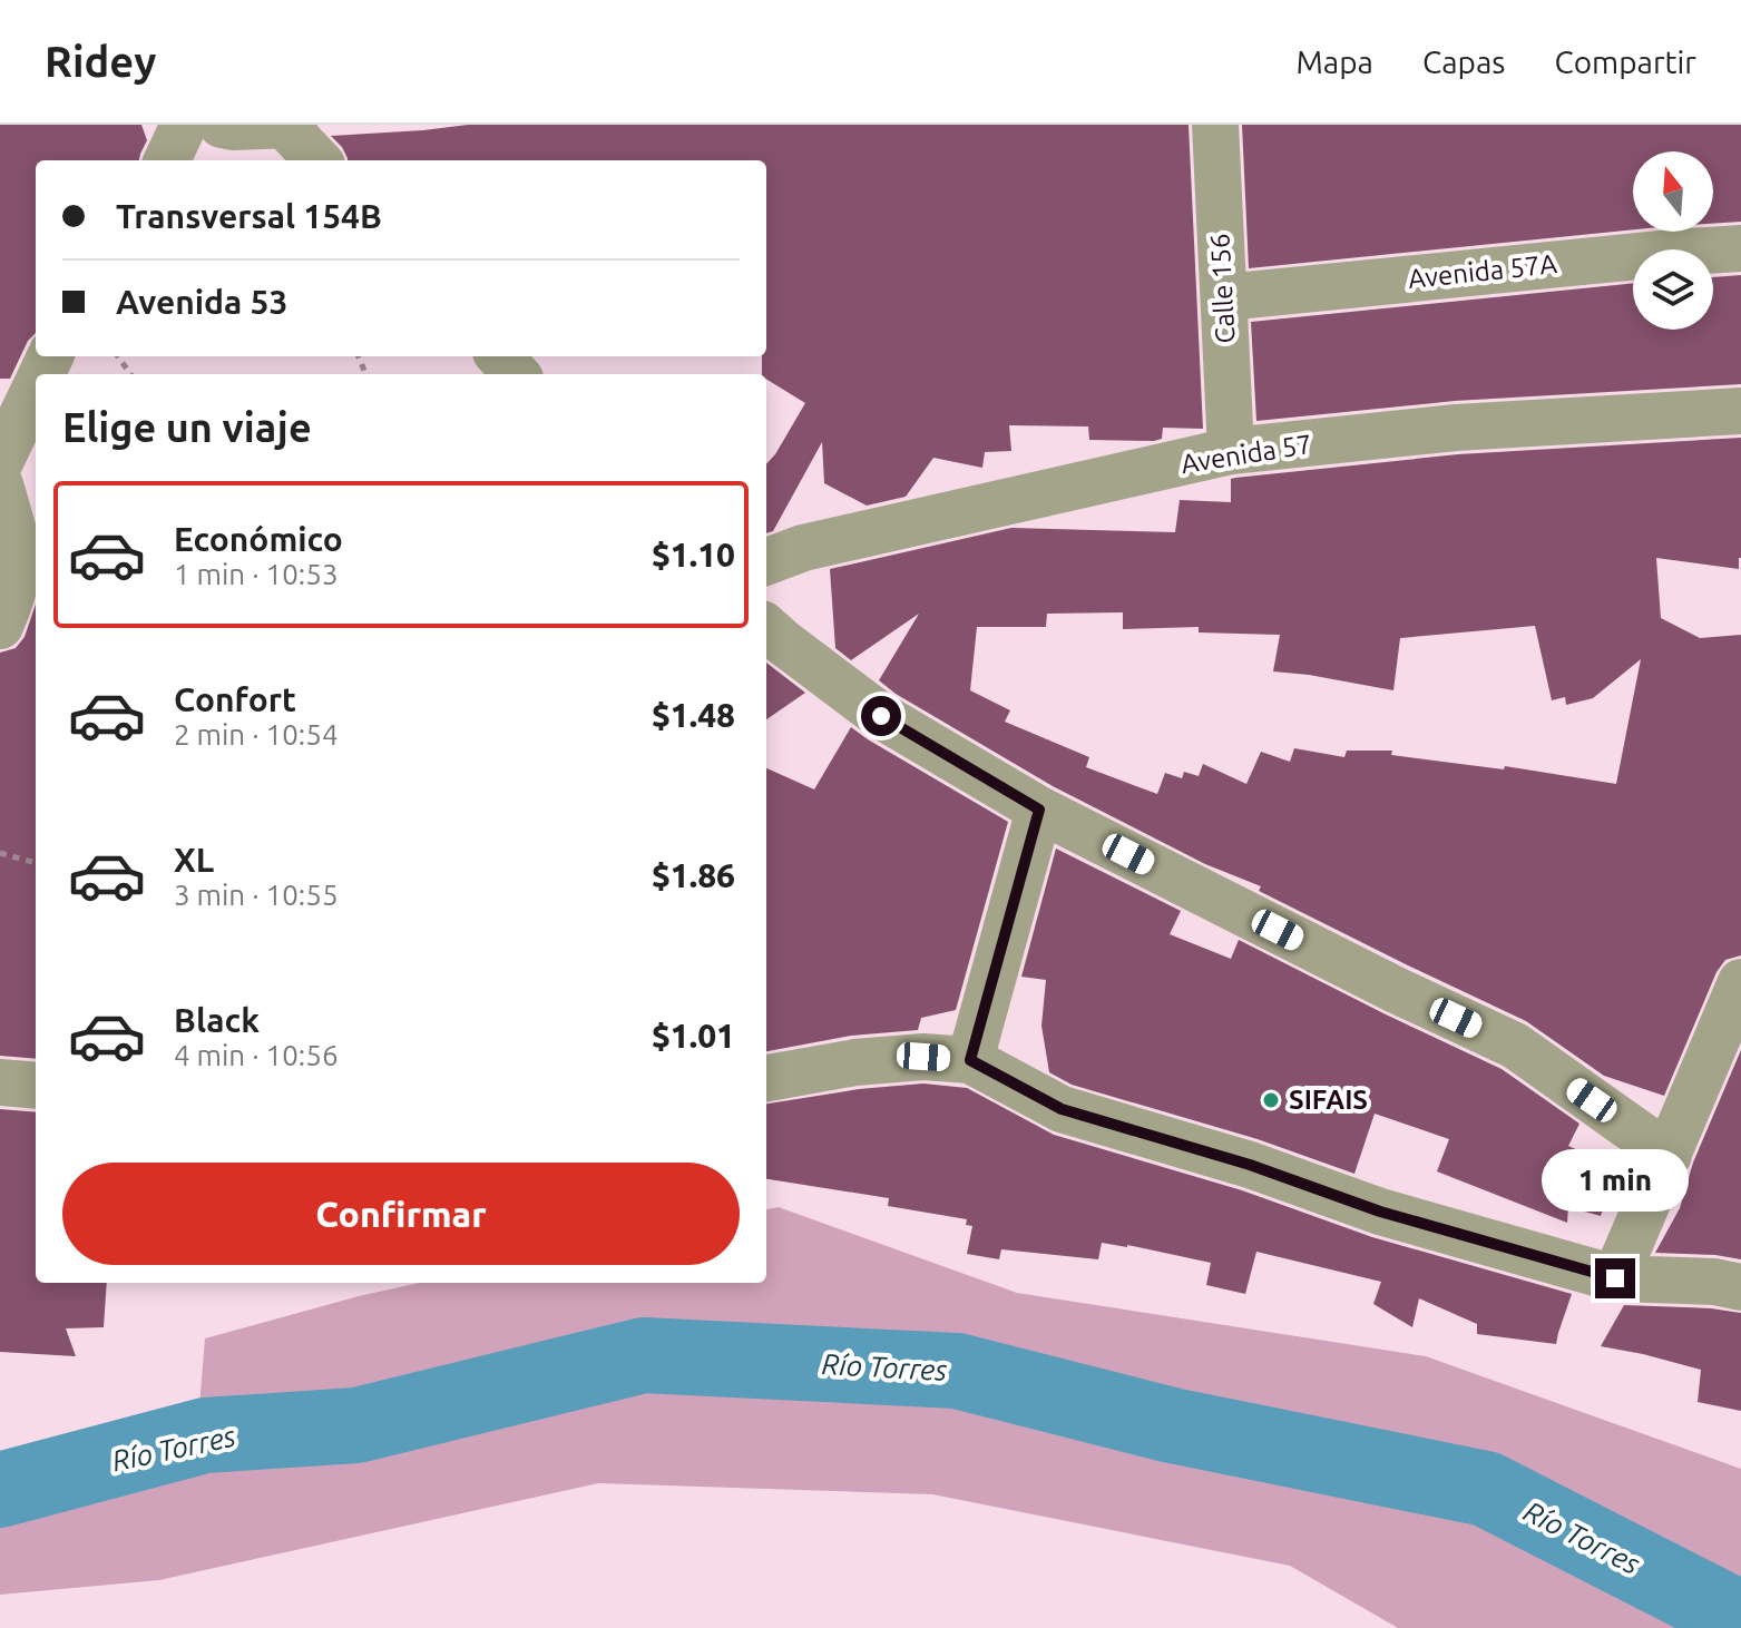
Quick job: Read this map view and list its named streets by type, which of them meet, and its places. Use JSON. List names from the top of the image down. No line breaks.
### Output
{"streets":{"lane":["Avenida 57A","Calle 156","Avenida 57"]},"crossings":[["Avenida 57A","Calle 156"],["Calle 156","Avenida 57"]],"water":["Río Torres"],"places":["SIFAIS"],"north":"top","page":{"header":"Ridey","nav":["Mapa","Capas","Compartir"],"banner":["Transversal 154B","Avenida 53"],"heading":"Elige un viaje","list":[{"name":"Económico","note":"1 min · 10:53","value":"$1.10"},{"name":"Confort","note":"2 min · 10:54","value":"$1.48"},{"name":"XL","note":"3 min · 10:55","value":"$1.86"},{"name":"Black","note":"4 min · 10:56","value":"$1.01"}],"buttons":"Confirmar","bubble":"1 min"}}
